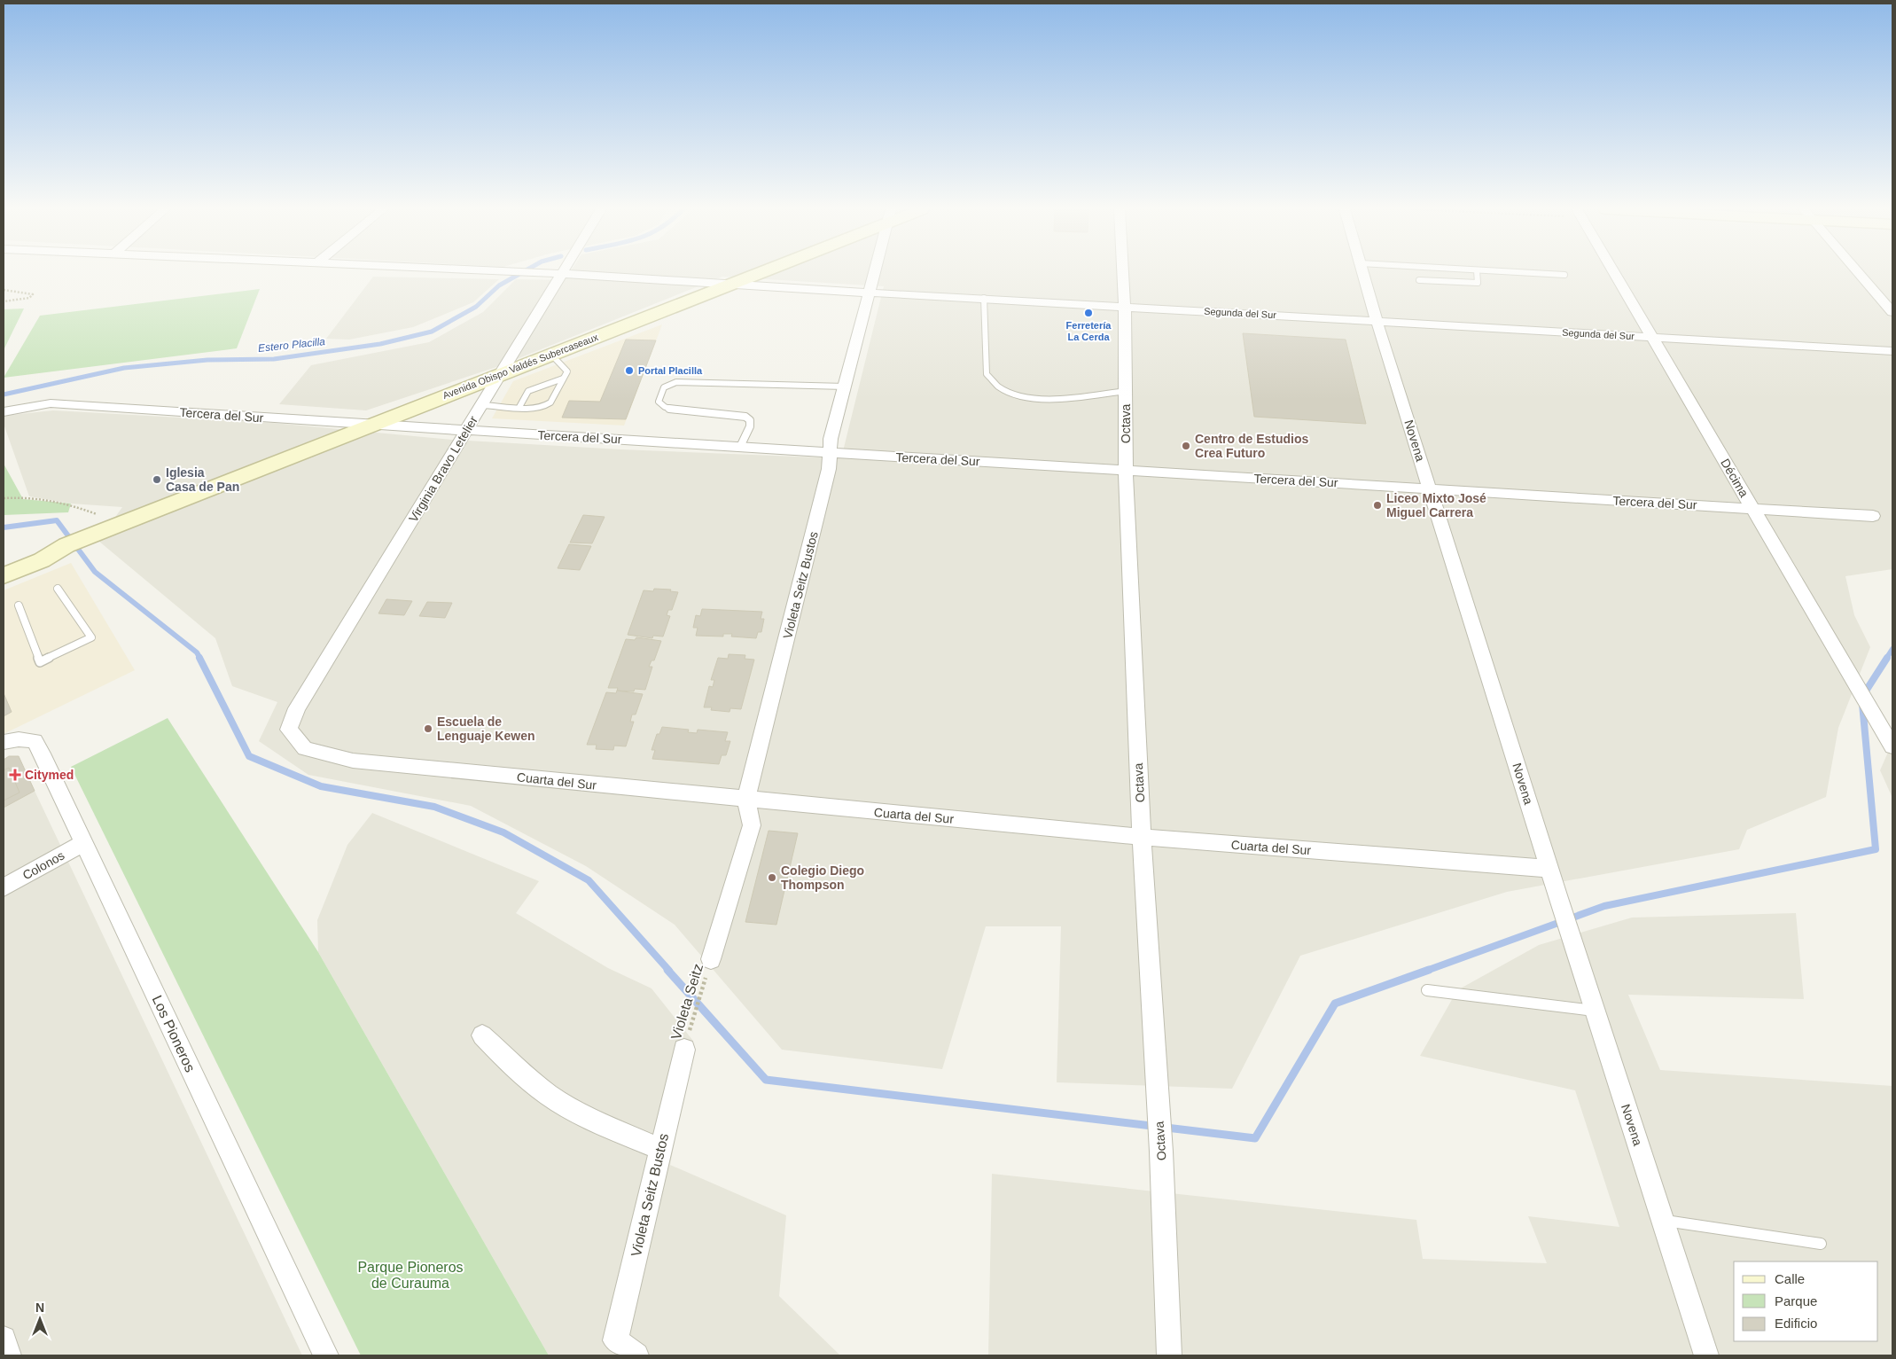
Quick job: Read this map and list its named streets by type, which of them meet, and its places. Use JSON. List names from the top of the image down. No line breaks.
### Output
{"streets":{"main road":["Avenida Obispo Valdés Subercaseaux"],"street":["Segunda del Sur","Tercera del Sur","Octava","Novena","Virginia Bravo Letelier","Décima","Violeta Seitz Bustos","Cuarta del Sur","Colonos","Los Pioneros"],"path":["Violeta Seitz"]},"crossings":[["Segunda del Sur","Avenida Obispo Valdés Subercaseaux"],["Segunda del Sur","Octava"],["Segunda del Sur","Novena"],["Segunda del Sur","Virginia Bravo Letelier"],["Segunda del Sur","Décima"],["Segunda del Sur","Violeta Seitz Bustos"],["Avenida Obispo Valdés Subercaseaux","Tercera del Sur"],["Avenida Obispo Valdés Subercaseaux","Virginia Bravo Letelier"],["Tercera del Sur","Octava"],["Tercera del Sur","Novena"],["Tercera del Sur","Virginia Bravo Letelier"],["Tercera del Sur","Décima"],["Tercera del Sur","Violeta Seitz Bustos"],["Octava","Cuarta del Sur"],["Novena","Cuarta del Sur"],["Virginia Bravo Letelier","Cuarta del Sur"],["Violeta Seitz Bustos","Cuarta del Sur"],["Violeta Seitz Bustos","Violeta Seitz"],["Colonos","Los Pioneros"]],"water":["Estero Placilla"],"parks":["Parque Pioneros de Curauma"],"places":{"other":["Ferretería La Cerda","Portal Placilla","Centro de Estudios Crea Futuro","Iglesia Casa de Pan","Liceo Mixto José Miguel Carrera","Escuela de Lenguaje Kewen","Colegio Diego Thompson"],"health":["Citymed"]},"legend":["Calle","Parque","Edificio"],"north":"top"}
